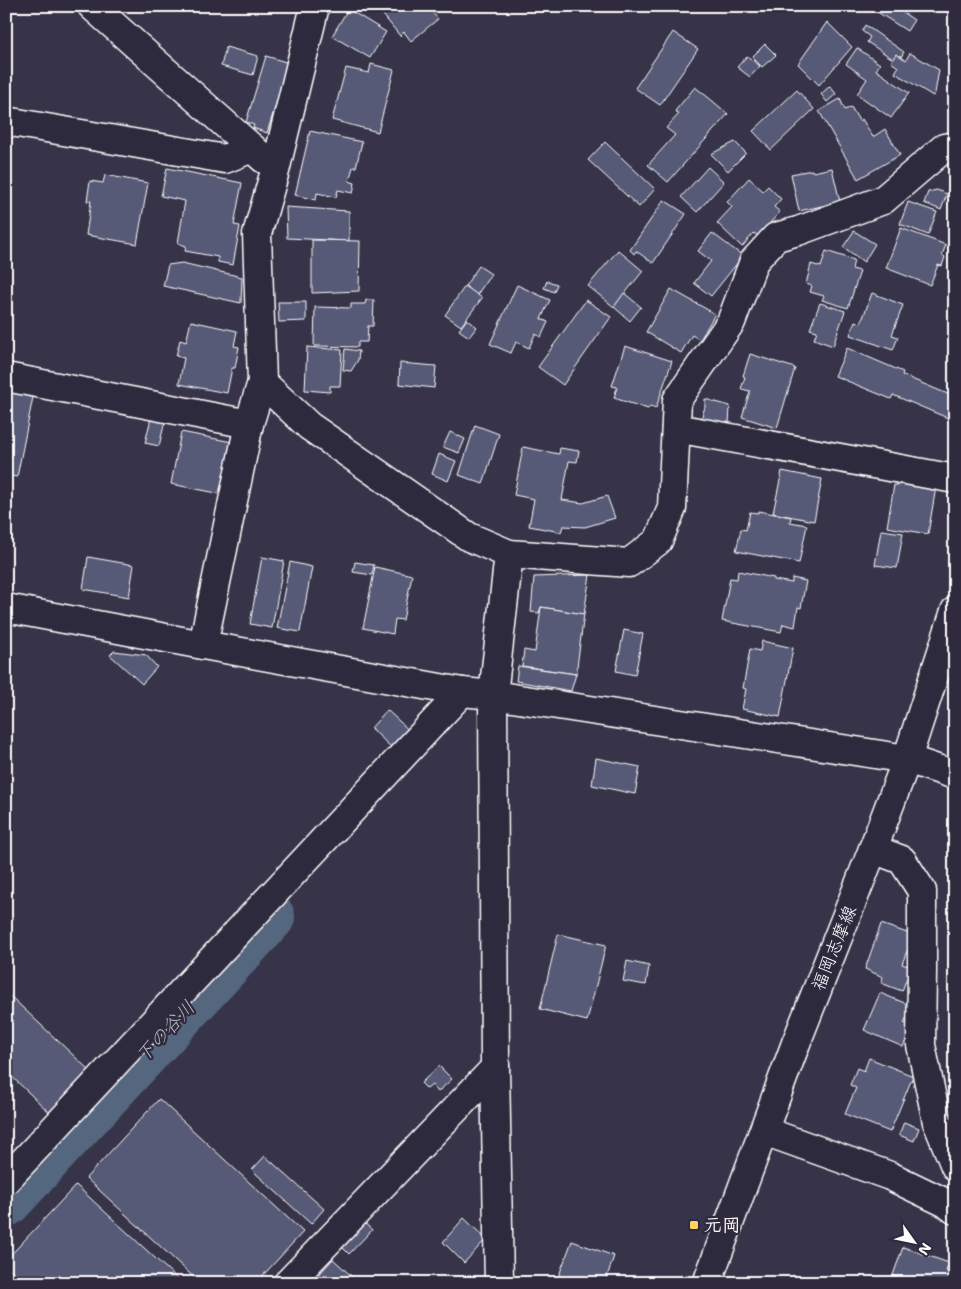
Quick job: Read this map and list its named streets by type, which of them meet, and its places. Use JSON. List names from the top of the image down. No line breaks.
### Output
{"streets":{"street":["福岡志摩線"]},"water":["下の谷川"],"places":{"transit":["元岡"]},"north":"bottom right"}
